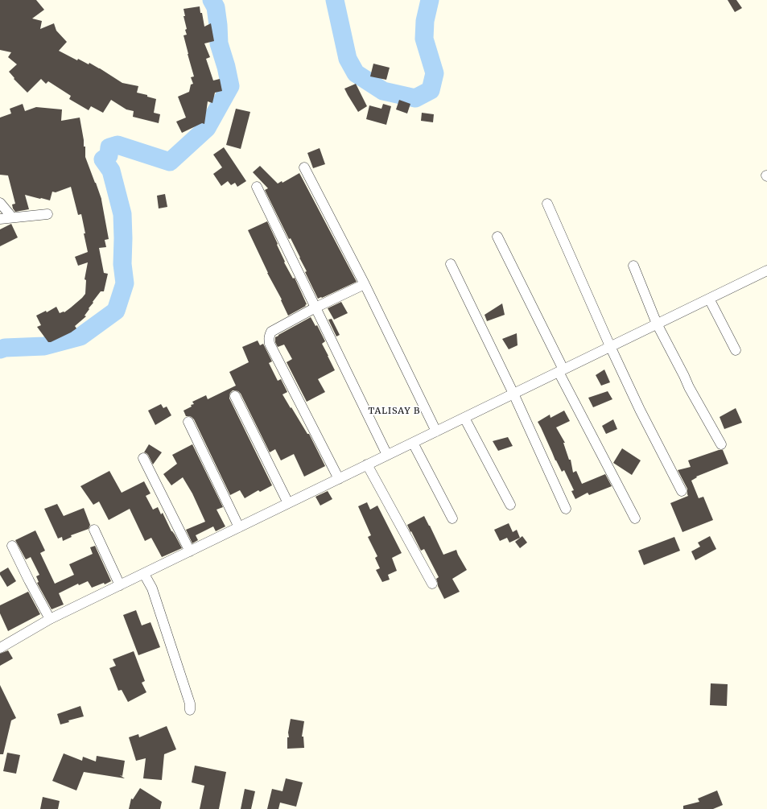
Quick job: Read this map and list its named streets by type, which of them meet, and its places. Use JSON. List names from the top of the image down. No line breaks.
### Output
{"districts":["TALISAY B"]}
